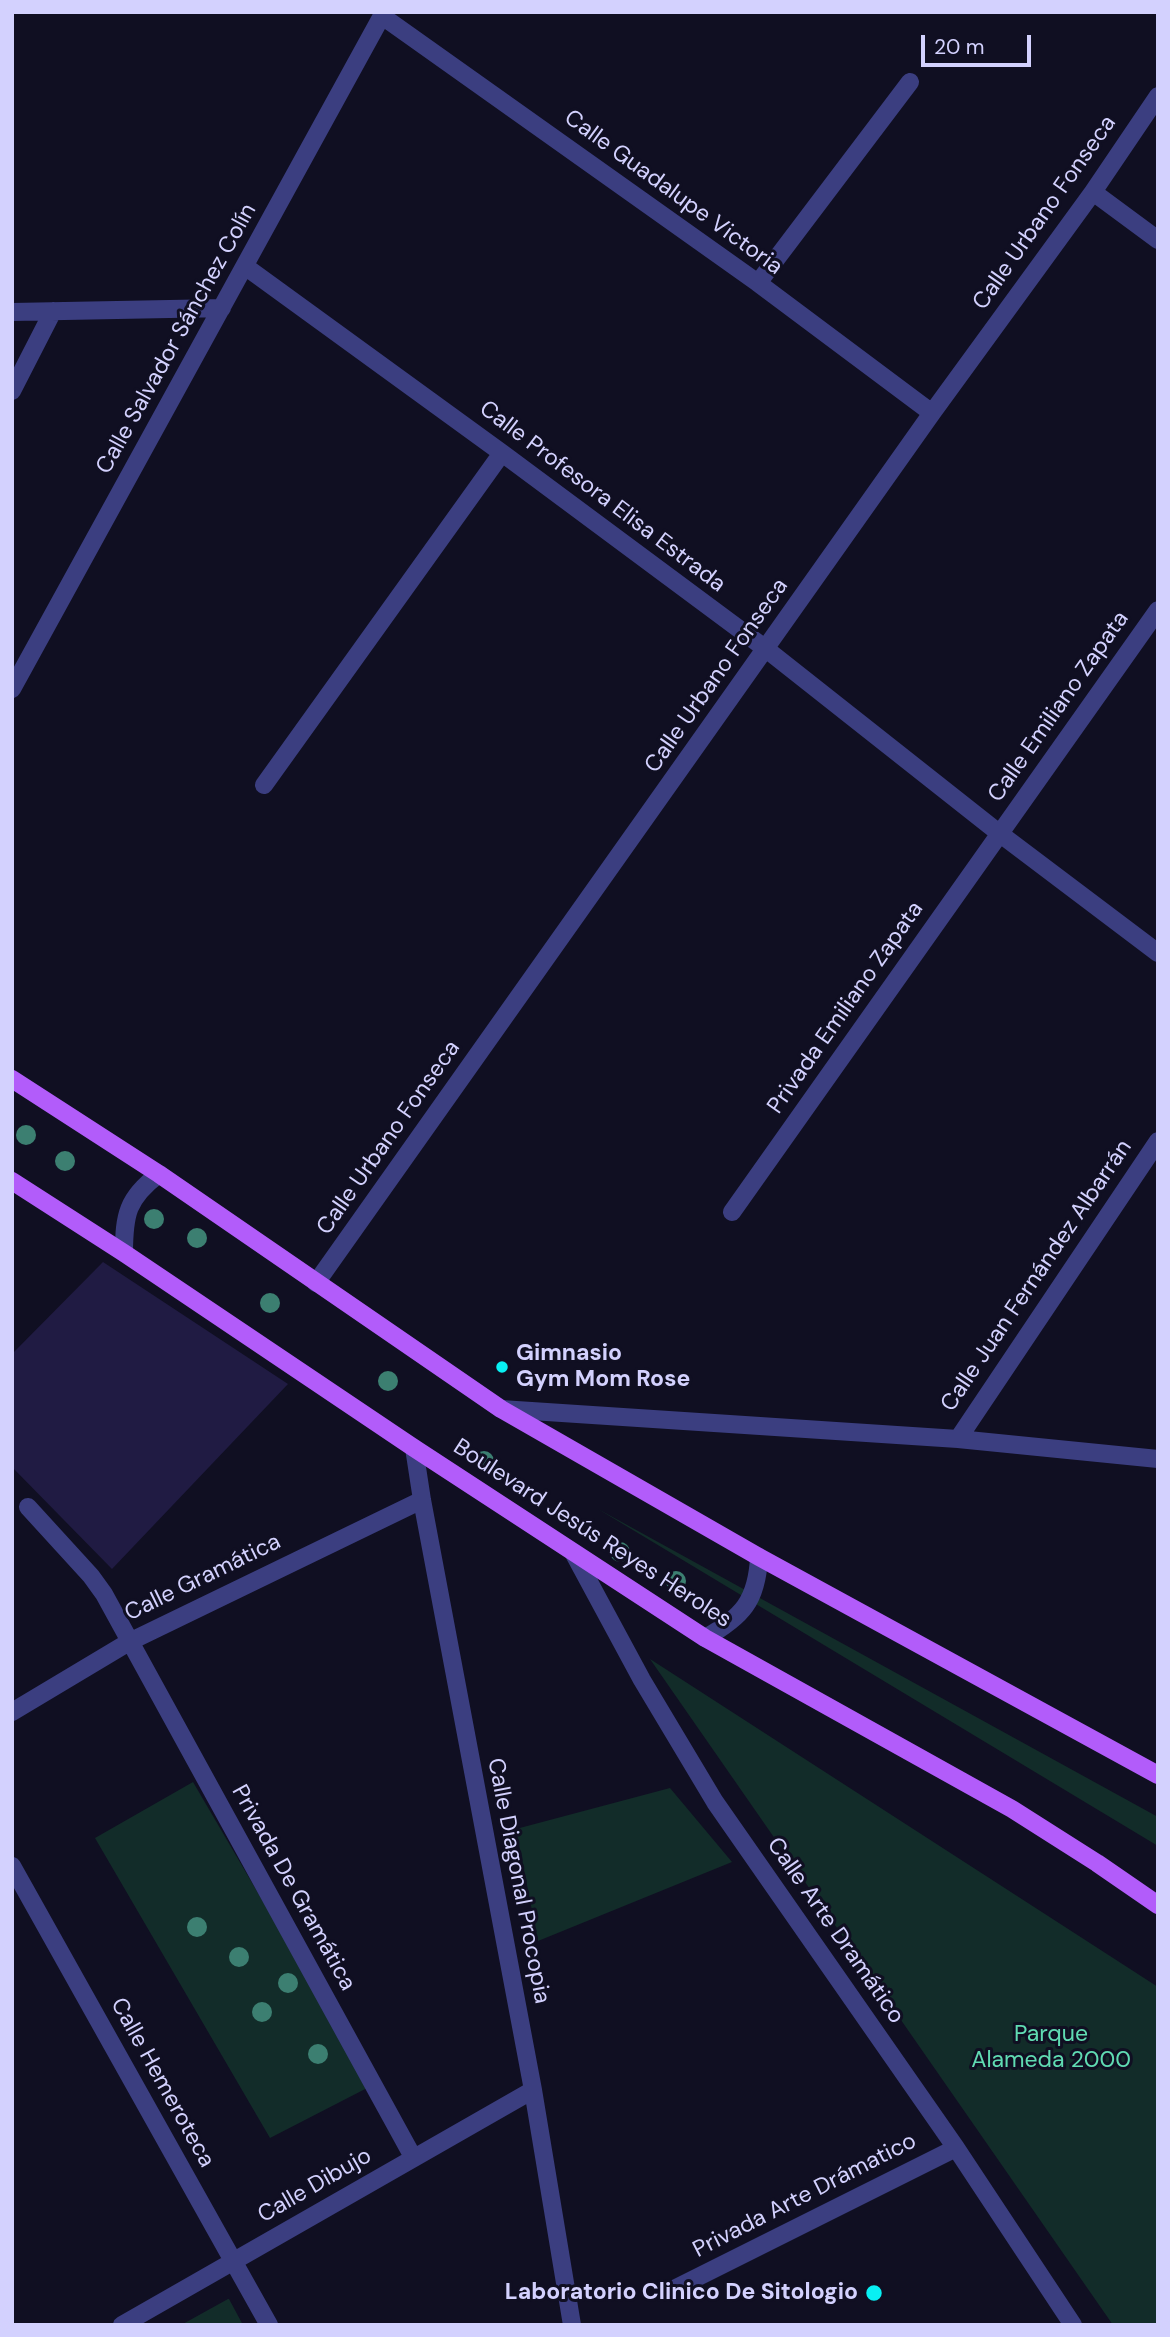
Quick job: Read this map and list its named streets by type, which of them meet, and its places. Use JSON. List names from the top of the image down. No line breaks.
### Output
{"streets":{"main road":["Boulevard Jesús Reyes Heroles"],"street":["Calle Guadalupe Victoria","Calle Urbano Fonseca","Calle Salvador Sánchez Colín","Calle Profesora Elisa Estrada","Calle Emiliano Zapata","Privada Emiliano Zapata","Calle Juan Fernández Albarrán","Calle Gramática","Calle Diagonal Procopia","Privada De Gramática","Calle Arte Dramático","Calle Hemeroteca","Calle Dibujo","Privada Arte Drámatico"]},"crossings":[["Calle Guadalupe Victoria","Calle Urbano Fonseca"],["Calle Guadalupe Victoria","Calle Salvador Sánchez Colín"],["Calle Urbano Fonseca","Calle Profesora Elisa Estrada"],["Calle Salvador Sánchez Colín","Calle Profesora Elisa Estrada"],["Calle Profesora Elisa Estrada","Calle Emiliano Zapata"],["Calle Profesora Elisa Estrada","Privada Emiliano Zapata"],["Calle Emiliano Zapata","Privada Emiliano Zapata"],["Boulevard Jesús Reyes Heroles","Calle Diagonal Procopia"],["Boulevard Jesús Reyes Heroles","Calle Arte Dramático"],["Calle Gramática","Calle Diagonal Procopia"],["Calle Gramática","Privada De Gramática"],["Calle Diagonal Procopia","Calle Dibujo"],["Privada De Gramática","Calle Dibujo"],["Calle Arte Dramático","Privada Arte Drámatico"],["Calle Hemeroteca","Calle Dibujo"]],"parks":["Parque Alameda 2000"],"places":["Gimnasio Gym Mom Rose","Laboratorio Clinico De Sitologio"],"scale_bar":"20 m"}
